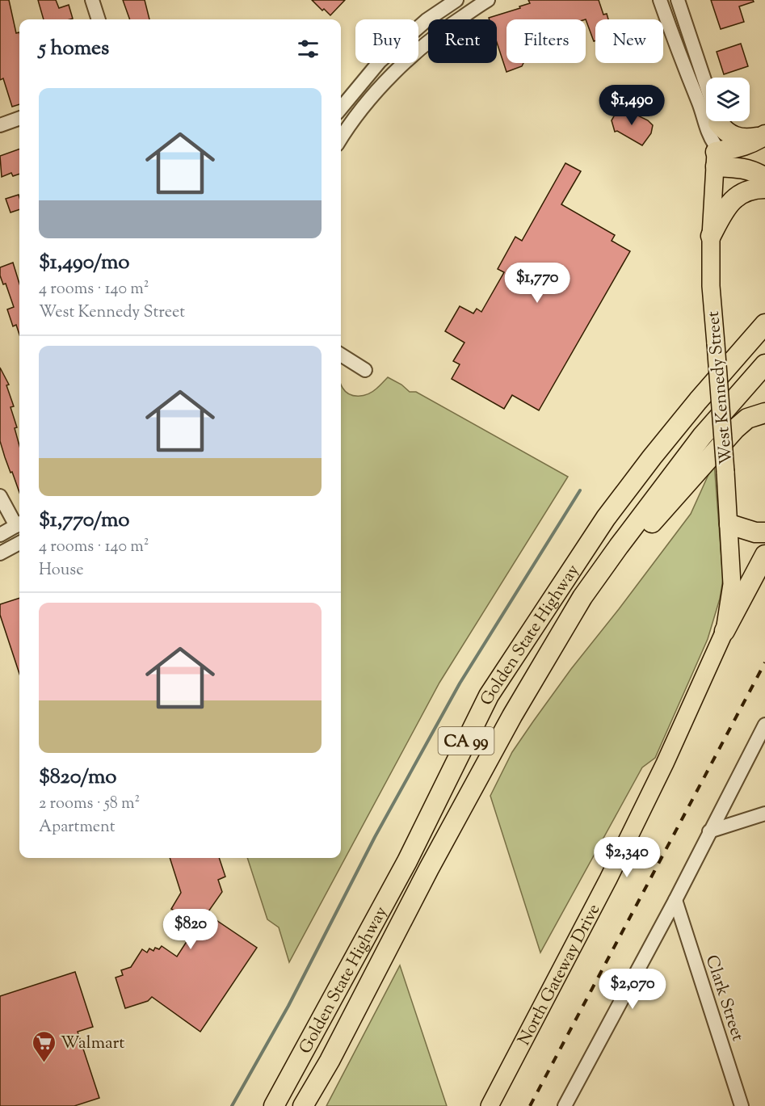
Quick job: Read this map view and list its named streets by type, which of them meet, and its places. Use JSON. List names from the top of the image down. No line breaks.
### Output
{"streets":{"highway":["Golden State Highway","CA 99"],"main road":["West Kennedy Street","North Gateway Drive"],"street":["Clark Street"]},"crossings":[["West Kennedy Street","North Gateway Drive"]],"places":{"supermarket":["Walmart"]},"page":{"chip":["Buy","Rent","Filters","New"],"heading":"5 homes","list":[{"name":"$1,490/mo","note":"4 rooms · 140 m² · West Kennedy Street"},{"name":"$1,770/mo","note":"4 rooms · 140 m² · House"},{"name":"$820/mo","note":"2 rooms · 58 m² · Apartment"}],"price":["$1,490","$1,770","$2,340","$820","$2,070"]}}
